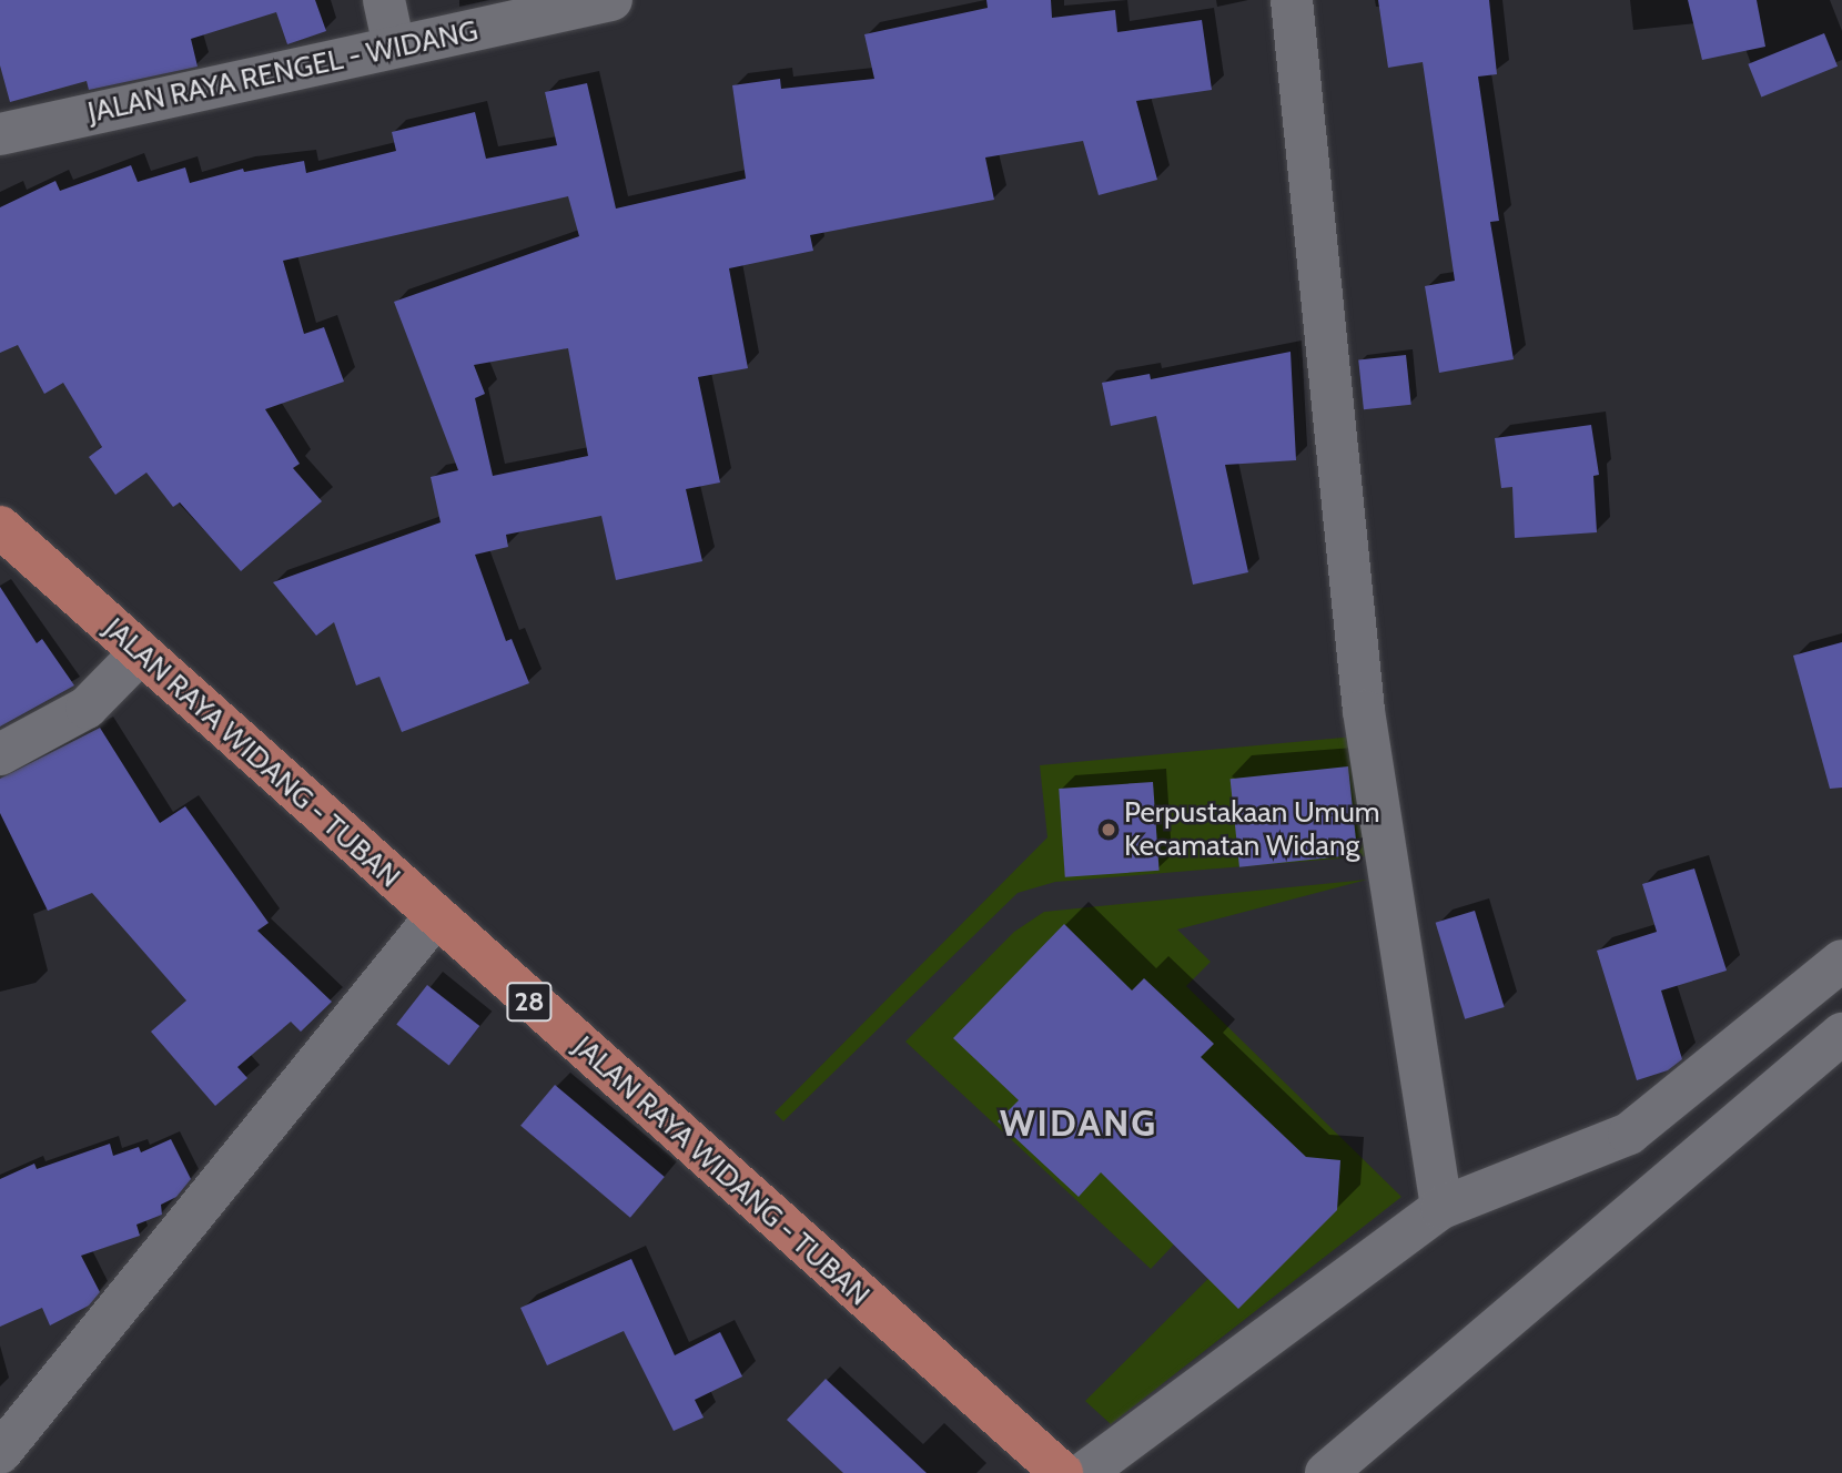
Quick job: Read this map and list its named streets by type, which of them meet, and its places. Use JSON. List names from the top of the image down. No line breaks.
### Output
{"streets":{"highway":["JALAN RAYA WIDANG - TUBAN","28"],"street":["JALAN RAYA RENGEL - WIDANG"]},"districts":["WIDANG"],"places":["Perpustakaan Umum Kecamatan Widang"]}
